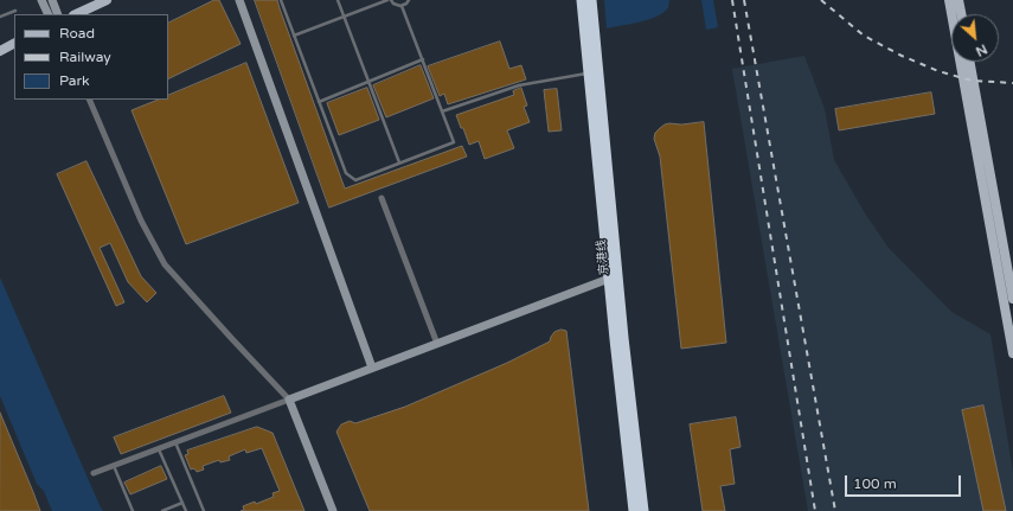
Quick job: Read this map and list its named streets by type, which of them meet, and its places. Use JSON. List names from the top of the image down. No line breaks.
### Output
{"streets":{"highway":["京港线"]},"legend":["Road","Railway","Park"],"scale_bar":"100 m","north":"bottom right"}
